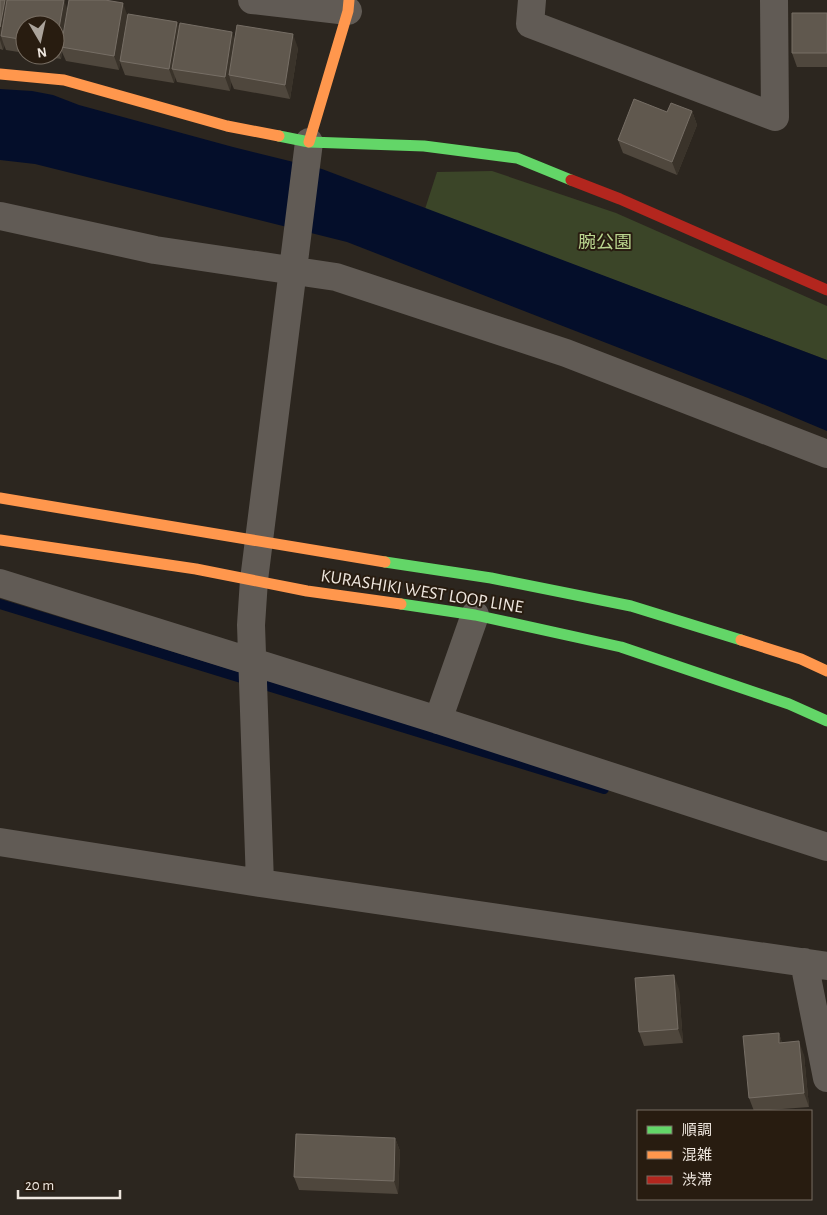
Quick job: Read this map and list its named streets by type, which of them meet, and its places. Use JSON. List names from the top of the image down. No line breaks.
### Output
{"streets":{"main road":["KURASHIKI WEST LOOP LINE"]},"parks":["腕公園"],"legend":["順調","混雑","渋滞"],"scale_bar":"20 m","north":"bottom"}
